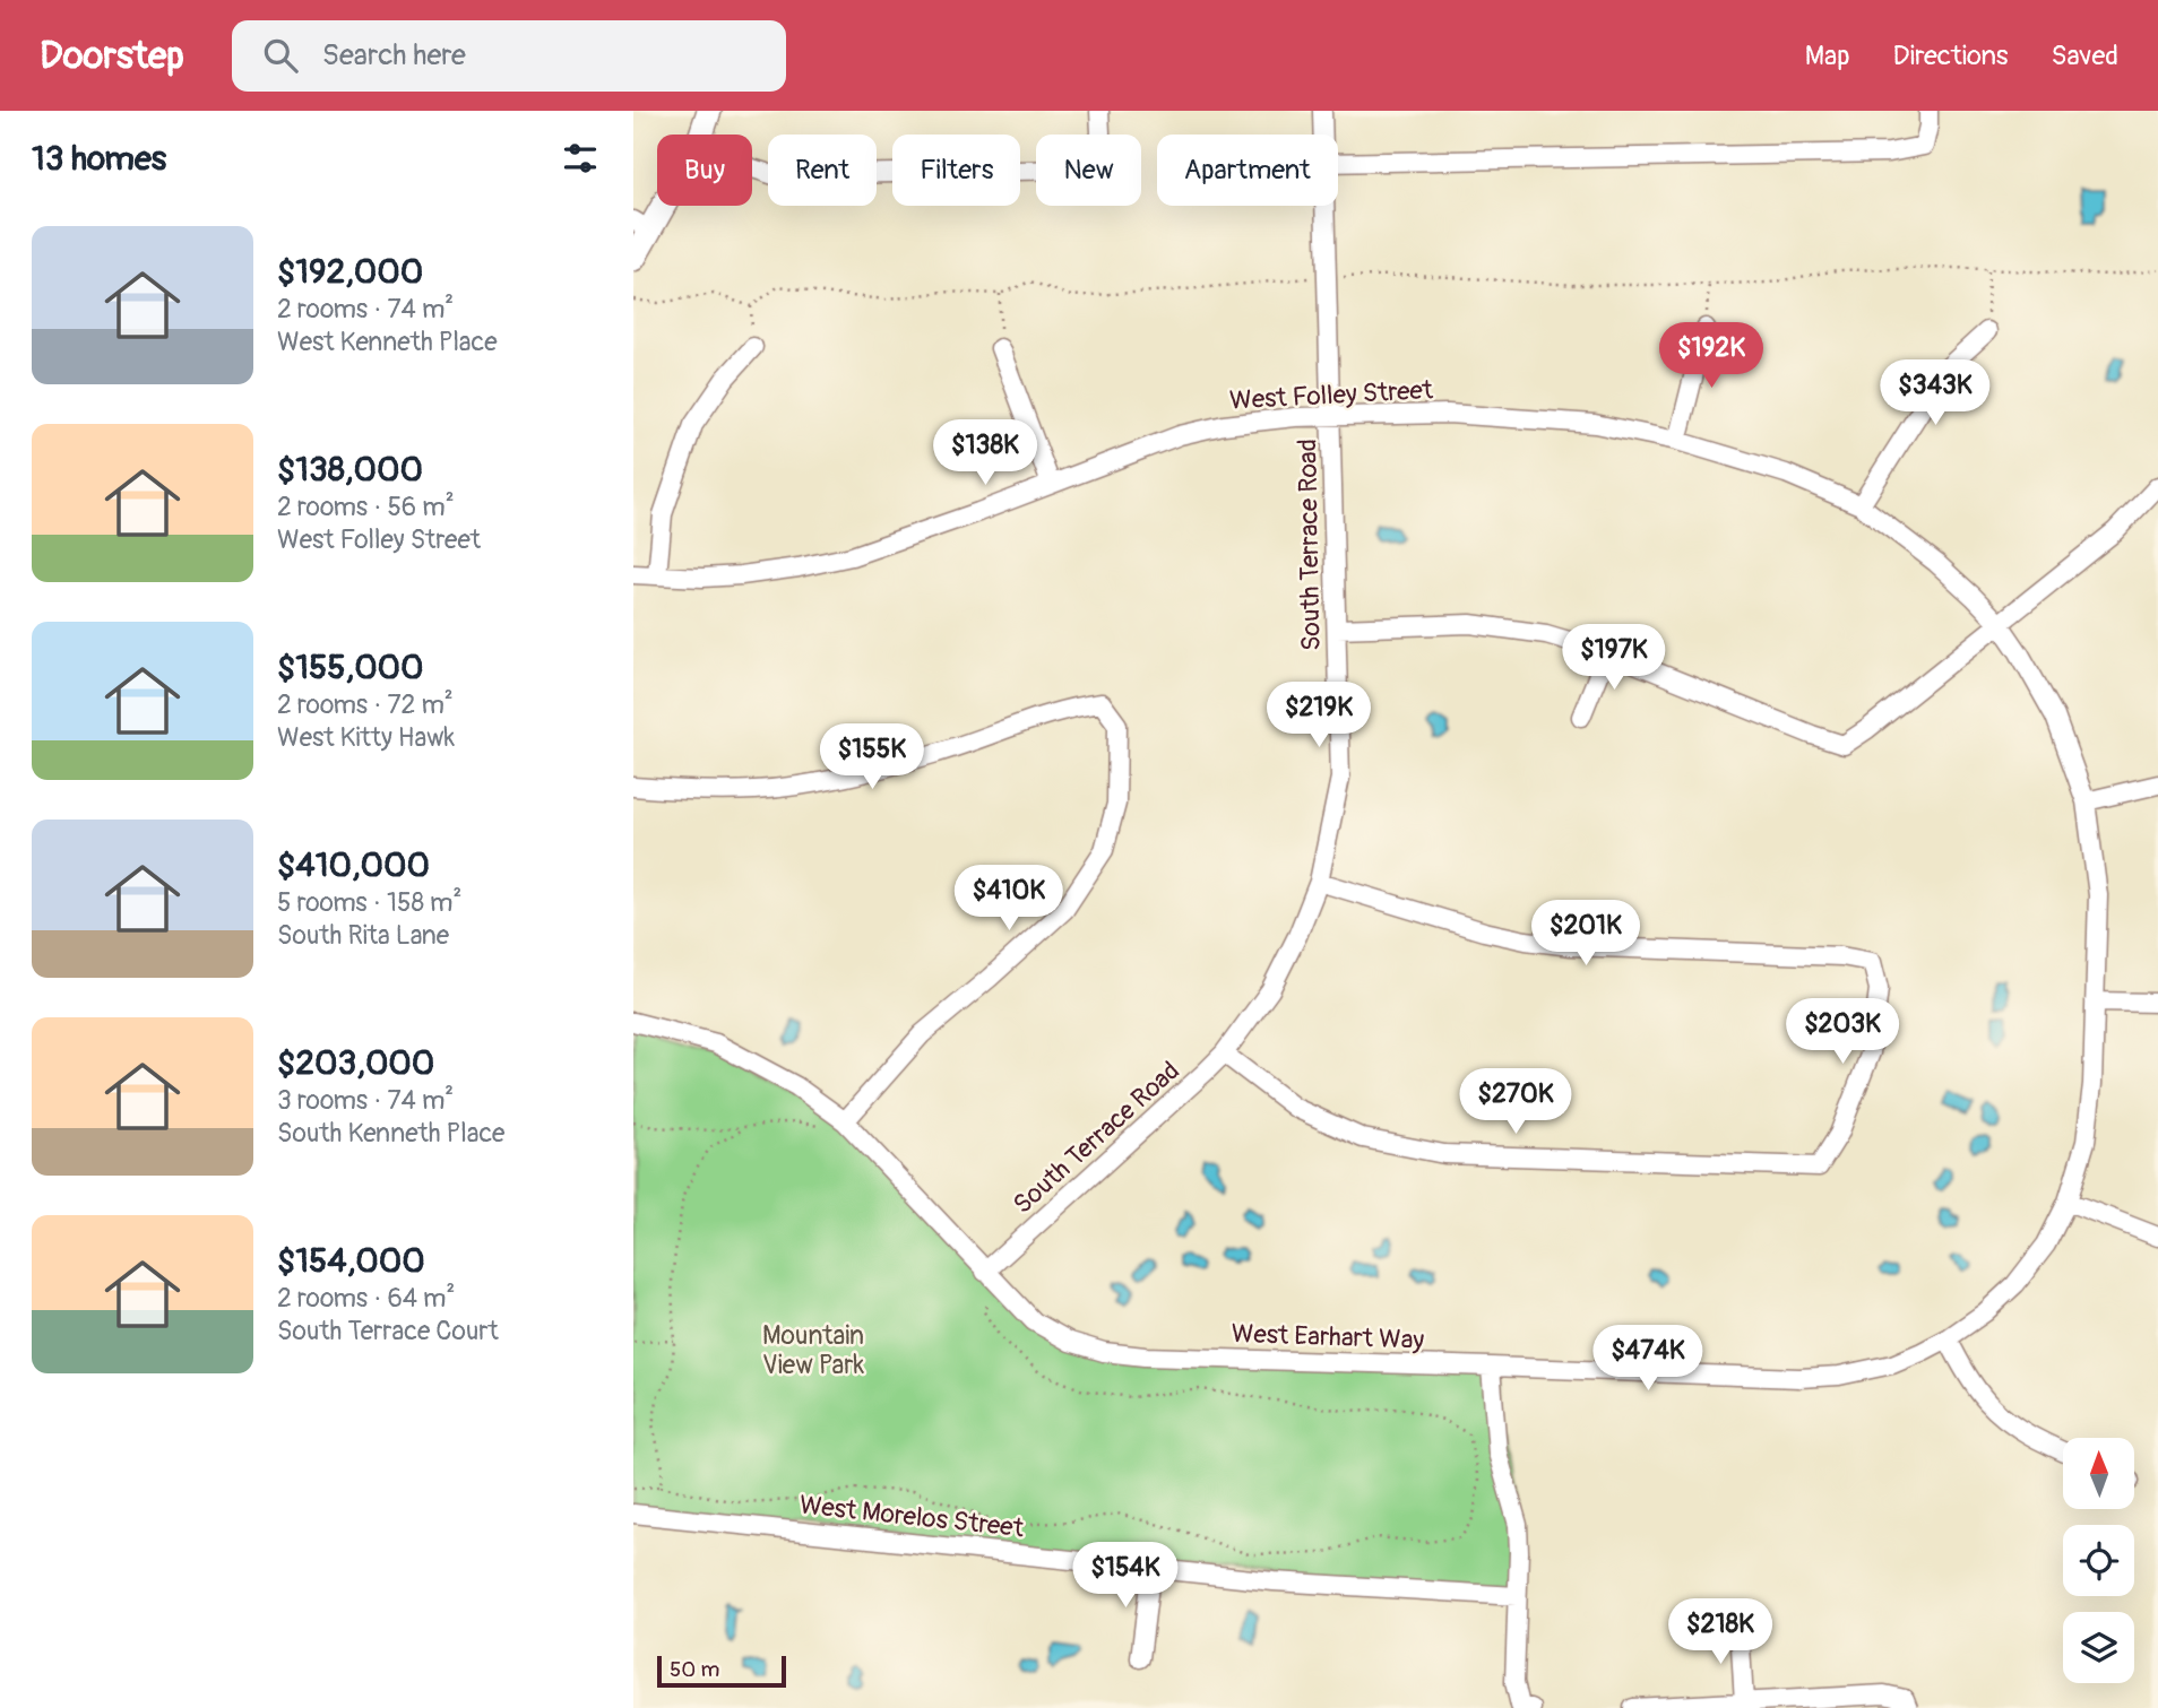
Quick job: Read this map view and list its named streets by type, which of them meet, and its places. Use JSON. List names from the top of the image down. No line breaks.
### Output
{"streets":{"street":["West Folley Street","South Terrace Road","West Earhart Way","West Morelos Street"]},"crossings":[["West Folley Street","South Terrace Road"],["West Folley Street","West Earhart Way"],["South Terrace Road","West Earhart Way"]],"parks":["Mountain View Park"],"scale_bar":"50 m","north":"top","page":{"header":"Doorstep","search":"Search here","nav":["Map","Directions","Saved"],"heading":"13 homes","chip":["Buy","Rent","Filters","New","Apartment"],"list":[{"name":"$192,000","note":"2 rooms · 74 m² · West Kenneth Place"},{"name":"$138,000","note":"2 rooms · 56 m² · West Folley Street"},{"name":"$155,000","note":"2 rooms · 72 m² · West Kitty Hawk"},{"name":"$410,000","note":"5 rooms · 158 m² · South Rita Lane"},{"name":"$203,000","note":"3 rooms · 74 m² · South Kenneth Place"},{"name":"$154,000","note":"2 rooms · 64 m² · South Terrace Court"}],"price":["$192K","$343K","$138K","$197K","$219K","$155K","$410K","$201K","$203K","$270K","$474K","$154K","$218K"],"scale":"50 m"}}
